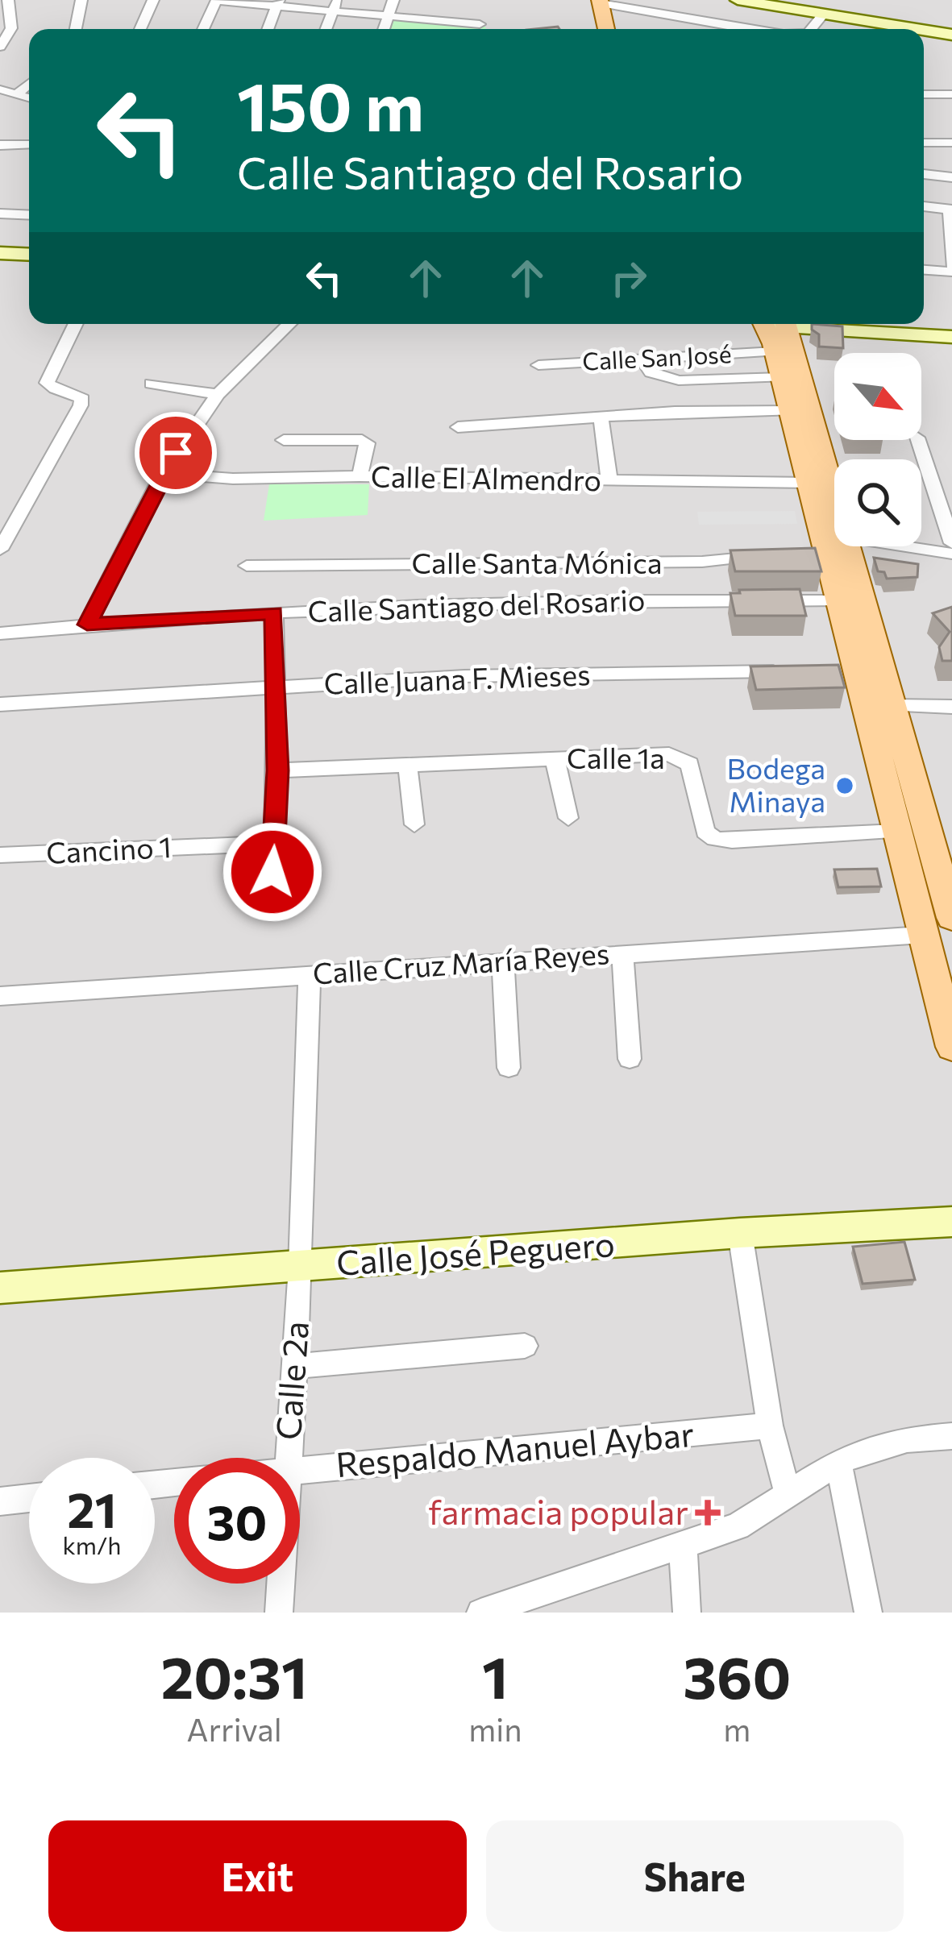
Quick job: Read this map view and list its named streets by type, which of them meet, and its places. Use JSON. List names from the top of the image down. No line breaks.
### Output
{"streets":{"main road":["Calle José Peguero"],"street":["Calle San José","Calle El Almendro","Calle Santa Mónica","Calle Santiago del Rosario","Calle Juana F. Mieses","Calle 1a","Cancino 1","Calle Cruz María Reyes","Calle 2a","Respaldo Manuel Aybar"]},"crossings":[["Calle Cruz María Reyes","Calle 2a"],["Calle José Peguero","Calle 2a"]],"places":{"other":["Bodega Minaya"],"health":["farmacia popular"]},"north":"bottom right","page":{"turn":["150 m","Calle Santiago del Rosario"],"speed":"21 km/h","limit":"30","eta":["20:31","Arrival","1","min","360","m"],"buttons":["Exit","Share"]}}
